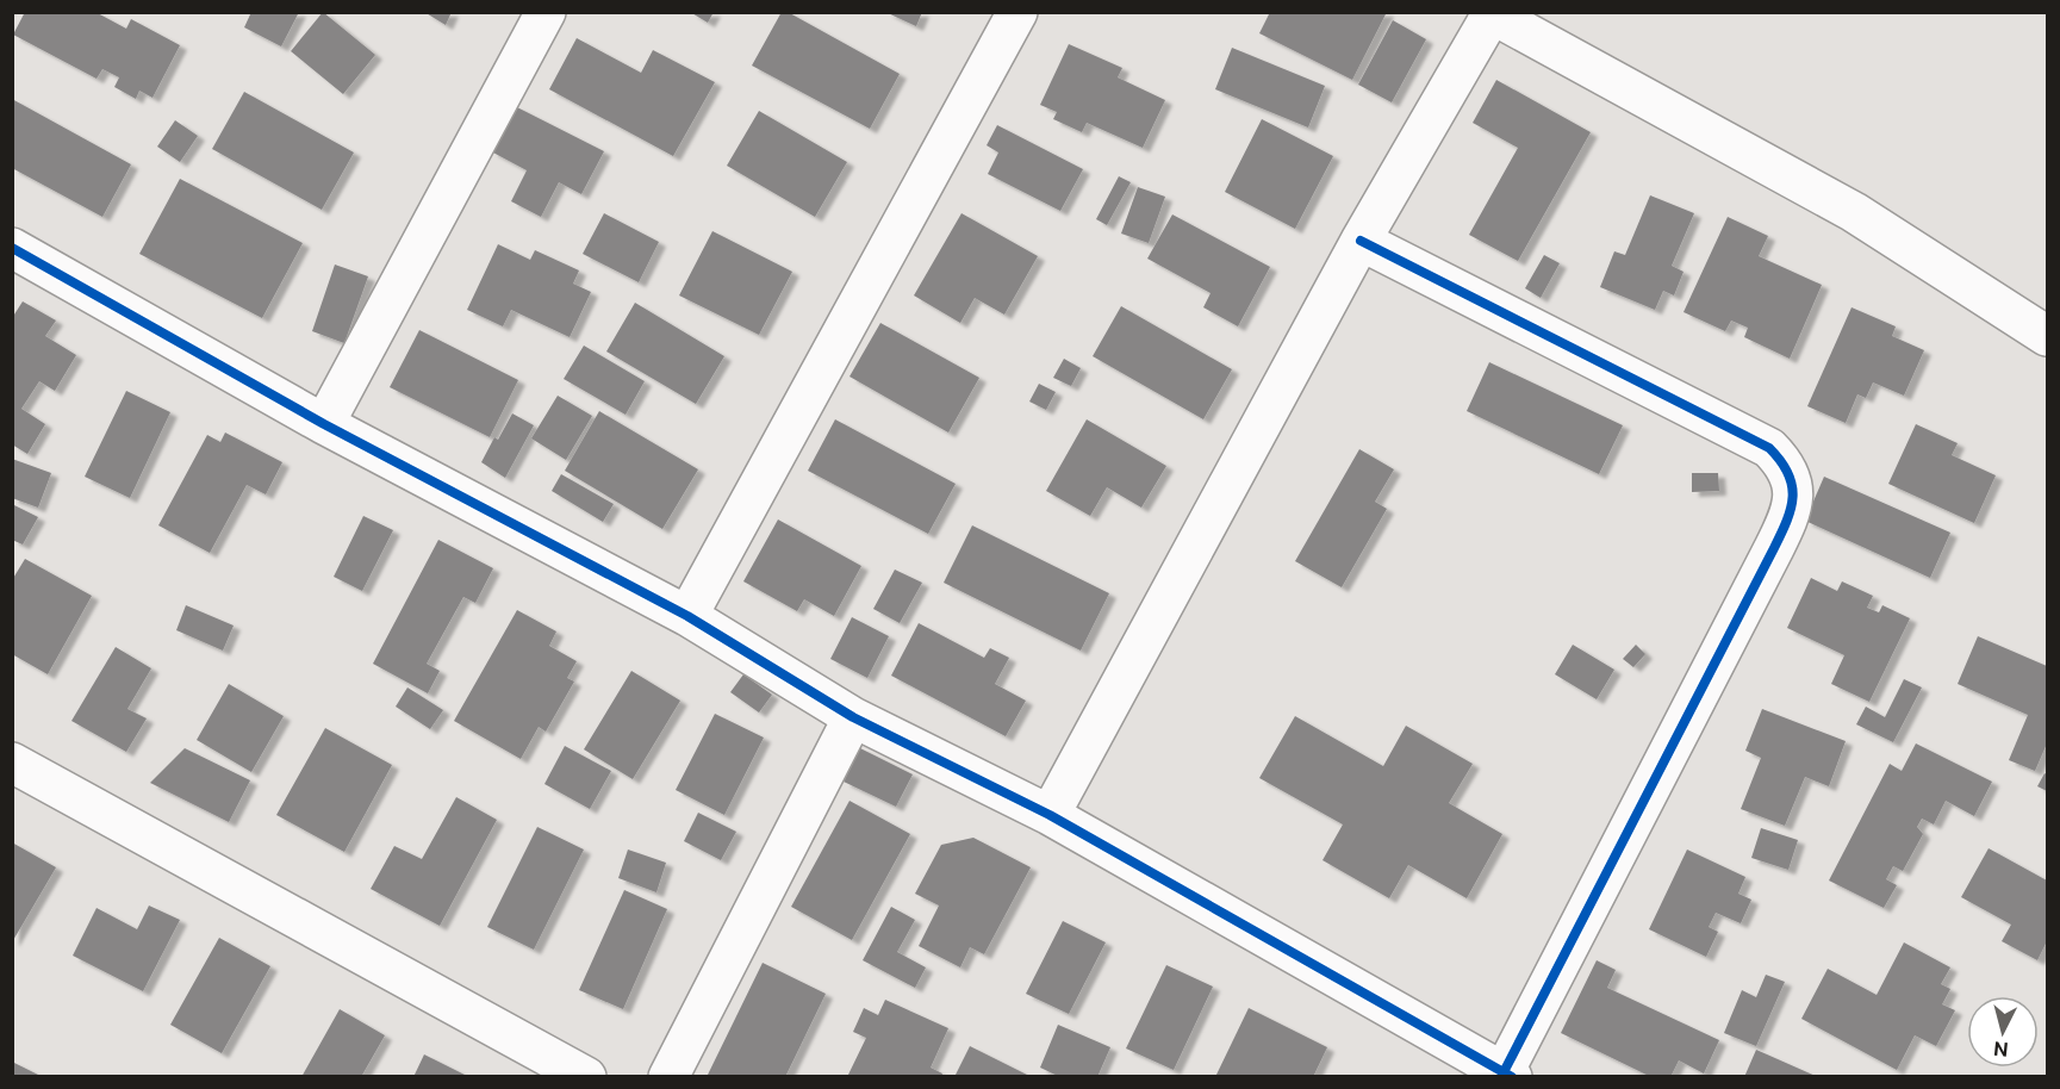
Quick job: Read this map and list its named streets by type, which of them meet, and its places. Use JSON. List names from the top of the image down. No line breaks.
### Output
{"north":"bottom"}
